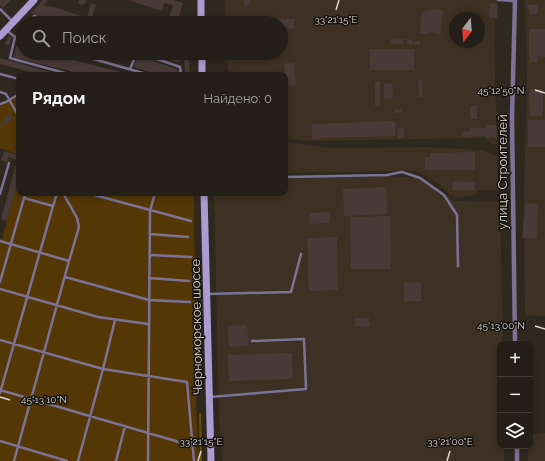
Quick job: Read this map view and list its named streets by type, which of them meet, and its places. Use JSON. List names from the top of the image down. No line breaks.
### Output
{"streets":{"main road":["Черноморское шоссе"],"street":["улица Строителей"]},"north":"bottom","page":{"search":"Поиск","heading":["Рядом","Найдено: 0"],"map_buttons":["+","−"]},"coordinates":["33°21'15\"E","45°12'50\"N","45°13'00\"N","45°13'10\"N","33°21'00\"E"]}
